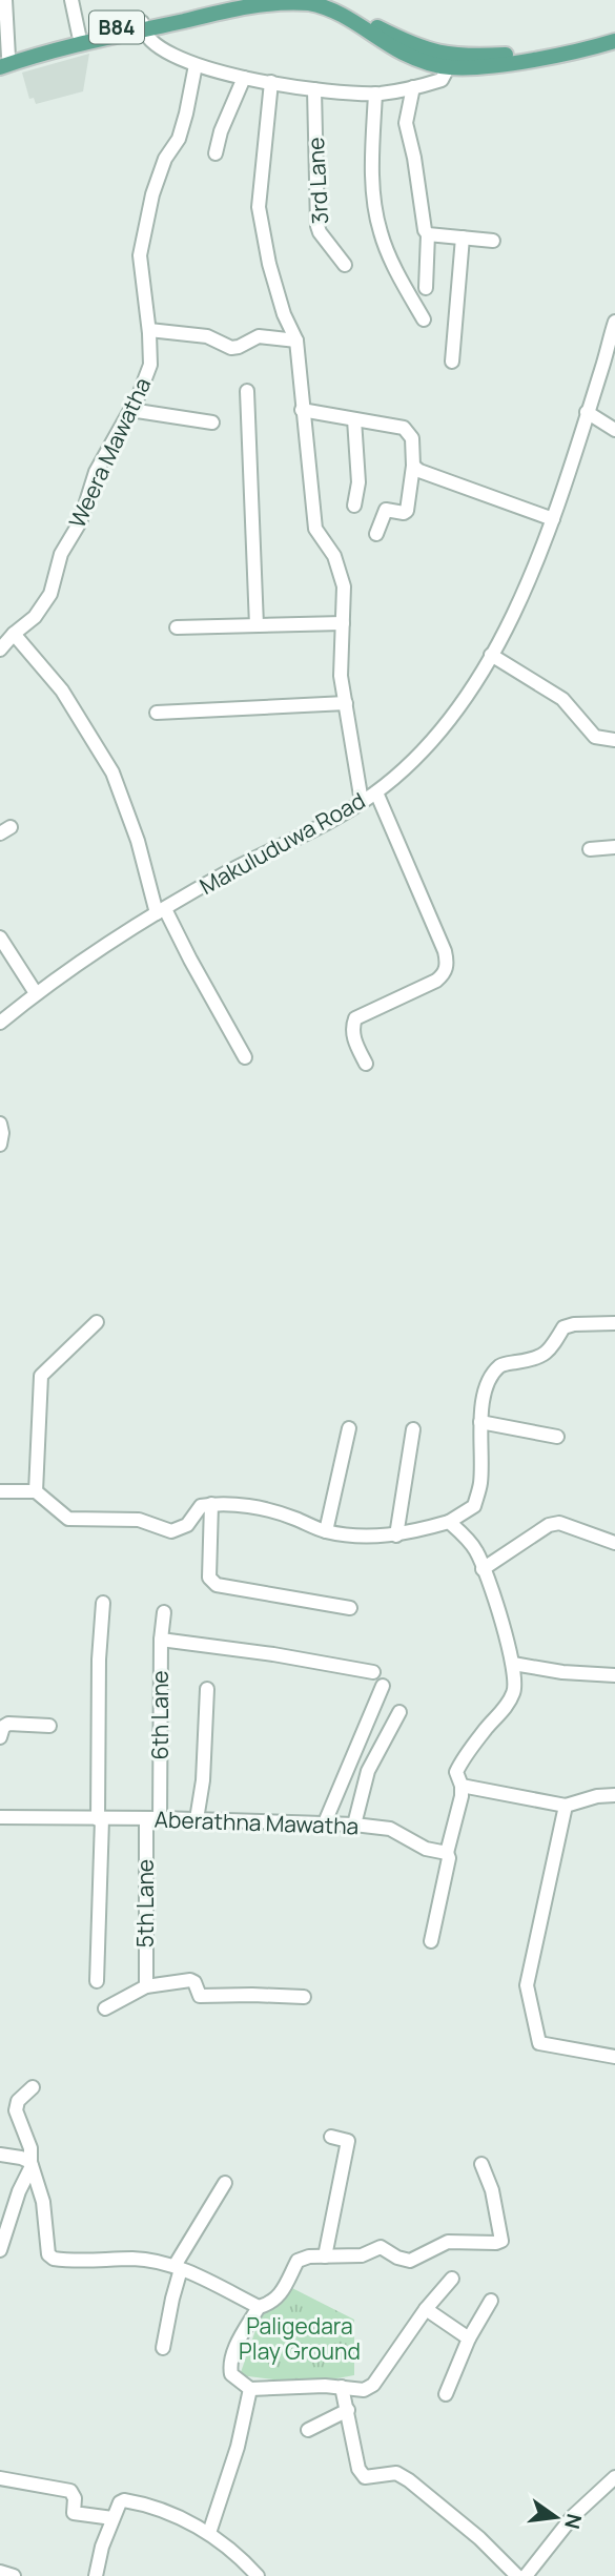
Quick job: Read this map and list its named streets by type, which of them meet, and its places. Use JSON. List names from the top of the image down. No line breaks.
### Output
{"streets":{"main road":["B84"],"street":["3rd Lane","Weera Mawatha","Makuluduwa Road","6th Lane","Aberathna Mawatha","5th Lane"]},"crossings":[["6th Lane","Aberathna Mawatha"],["6th Lane","5th Lane"],["Aberathna Mawatha","5th Lane"]],"parks":["Paligedara Play Ground"],"north":"right"}
